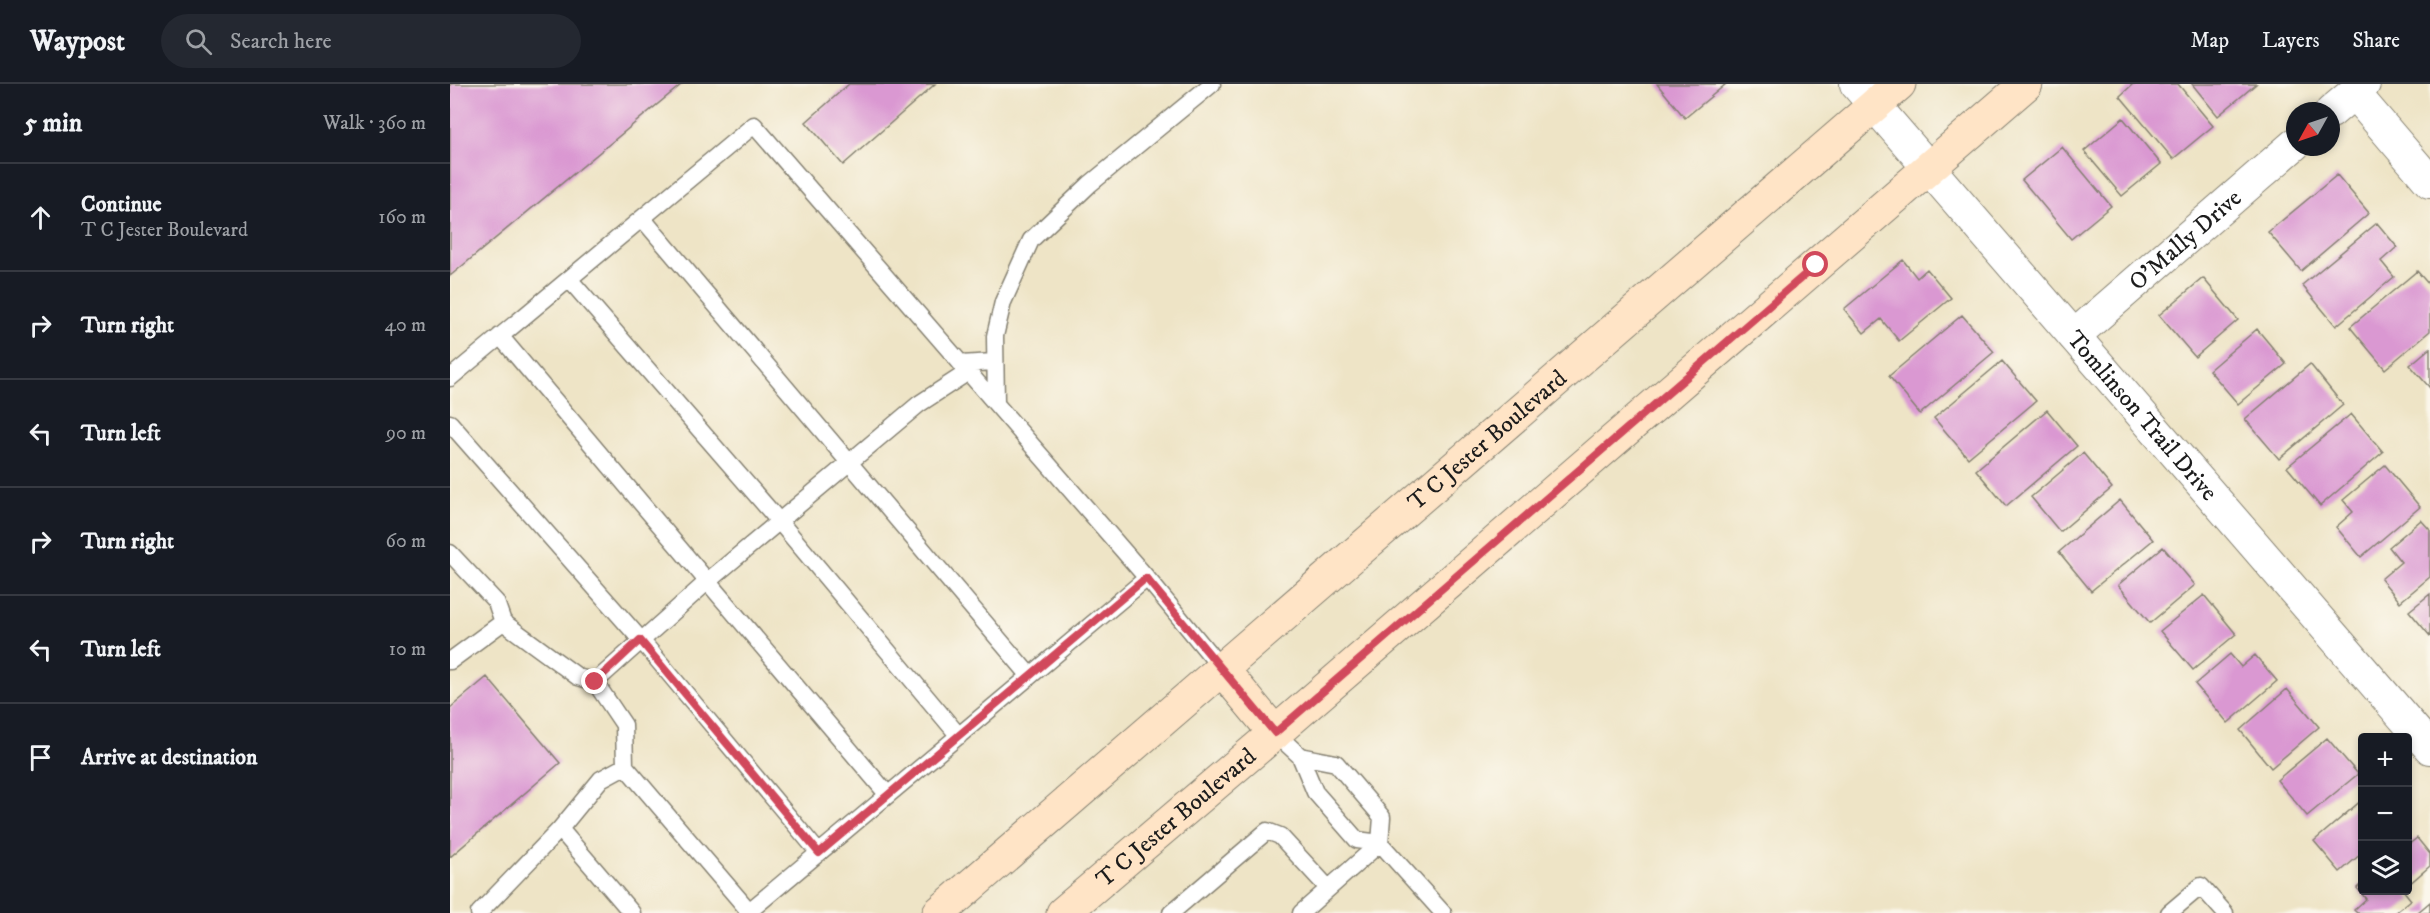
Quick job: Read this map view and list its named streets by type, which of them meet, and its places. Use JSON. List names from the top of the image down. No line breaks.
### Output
{"streets":{"main road":["T C Jester Boulevard"],"street":["O'Mally Drive","Tomlinson Trail Drive"]},"crossings":[["O'Mally Drive","Tomlinson Trail Drive"],["Tomlinson Trail Drive","T C Jester Boulevard"]],"north":"bottom left","page":{"header":"Waypost","search":"Search here","nav":["Map","Layers","Share"],"heading":["5 min","Walk · 360 m"],"list":[["Continue","T C Jester Boulevard","160 m"],["Turn right","40 m"],["Turn left","90 m"],["Turn right","60 m"],["Turn left","10 m"],"Arrive at destination"],"map_buttons":["+","−"]}}
